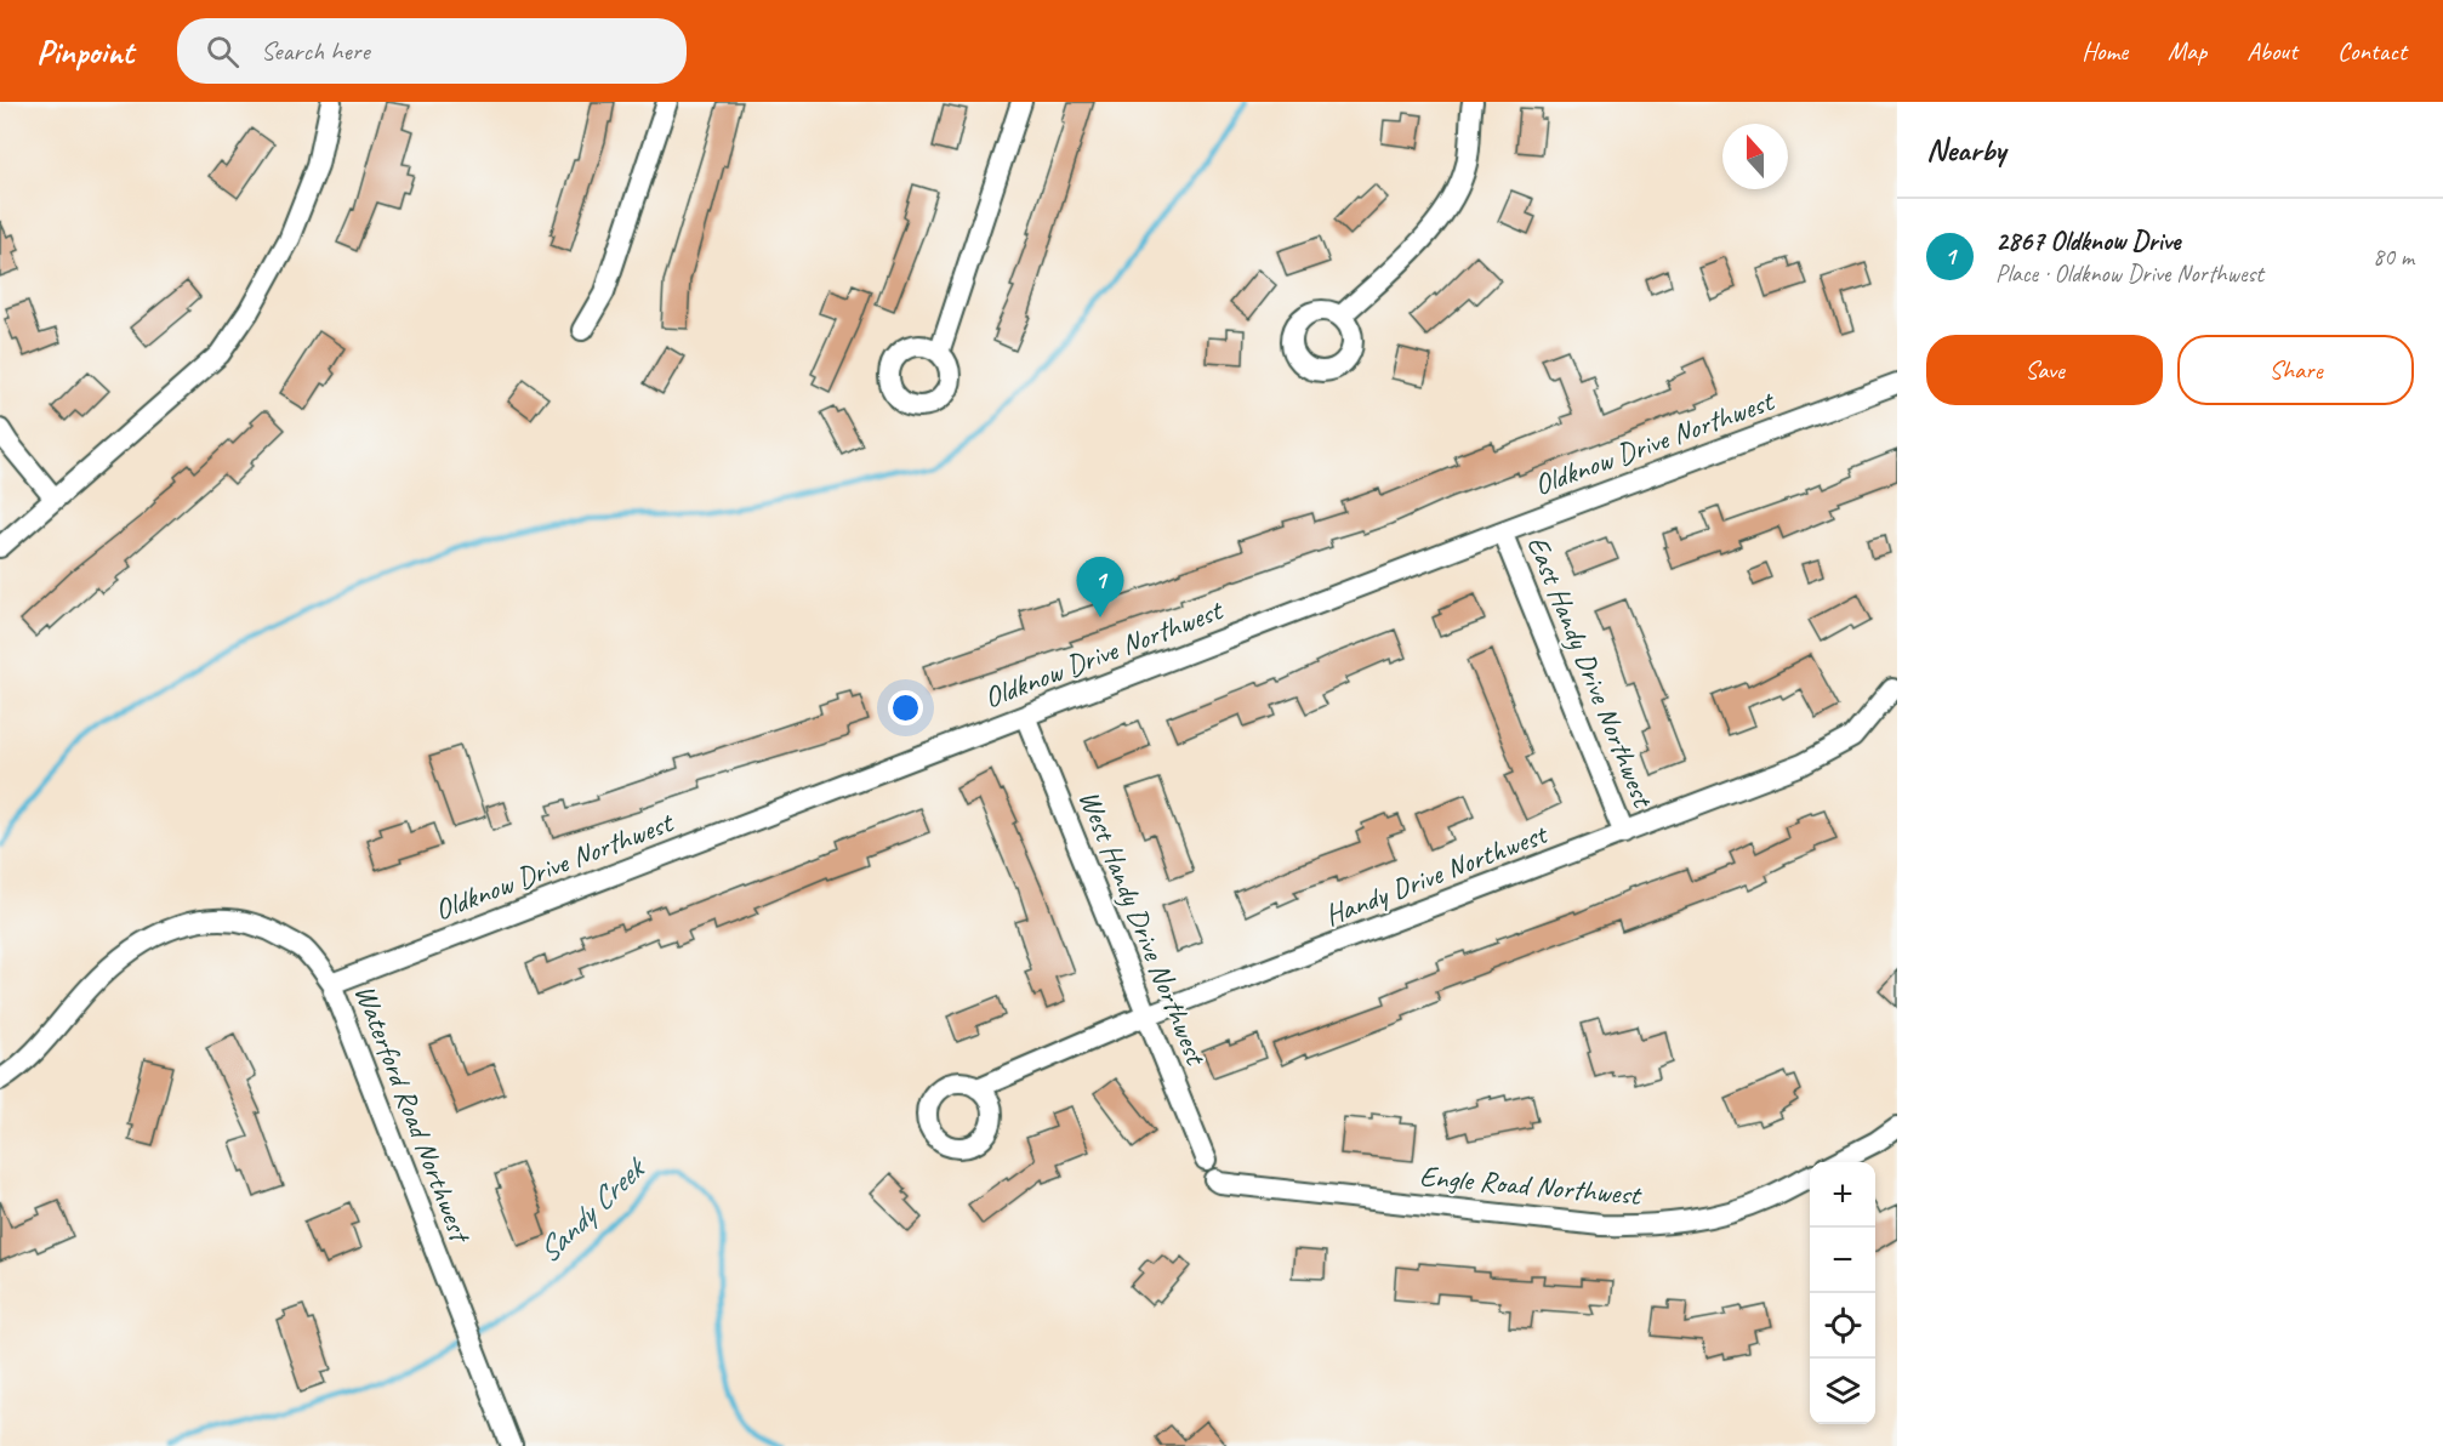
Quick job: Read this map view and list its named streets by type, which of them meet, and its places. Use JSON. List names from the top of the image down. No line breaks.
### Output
{"streets":{"street":["Oldknow Drive Northwest","East Handy Drive Northwest","Handy Drive Northwest","West Handy Drive Northwest","Waterford Road Northwest","Engle Road Northwest"]},"crossings":[["Oldknow Drive Northwest","East Handy Drive Northwest"],["Oldknow Drive Northwest","West Handy Drive Northwest"],["Oldknow Drive Northwest","Waterford Road Northwest"],["East Handy Drive Northwest","Handy Drive Northwest"],["Handy Drive Northwest","West Handy Drive Northwest"]],"water":["Sandy Creek"],"north":"top","page":{"header":"Pinpoint","search":"Search here","nav":["Home","Map","About","Contact"],"heading":"Nearby","list":[{"mark":"1","name":"2867 Oldknow Drive","note":"Place · Oldknow Drive Northwest","value":"80 m"}],"buttons":["Save","Share"],"pins":"1","map_buttons":["+","−"]}}
